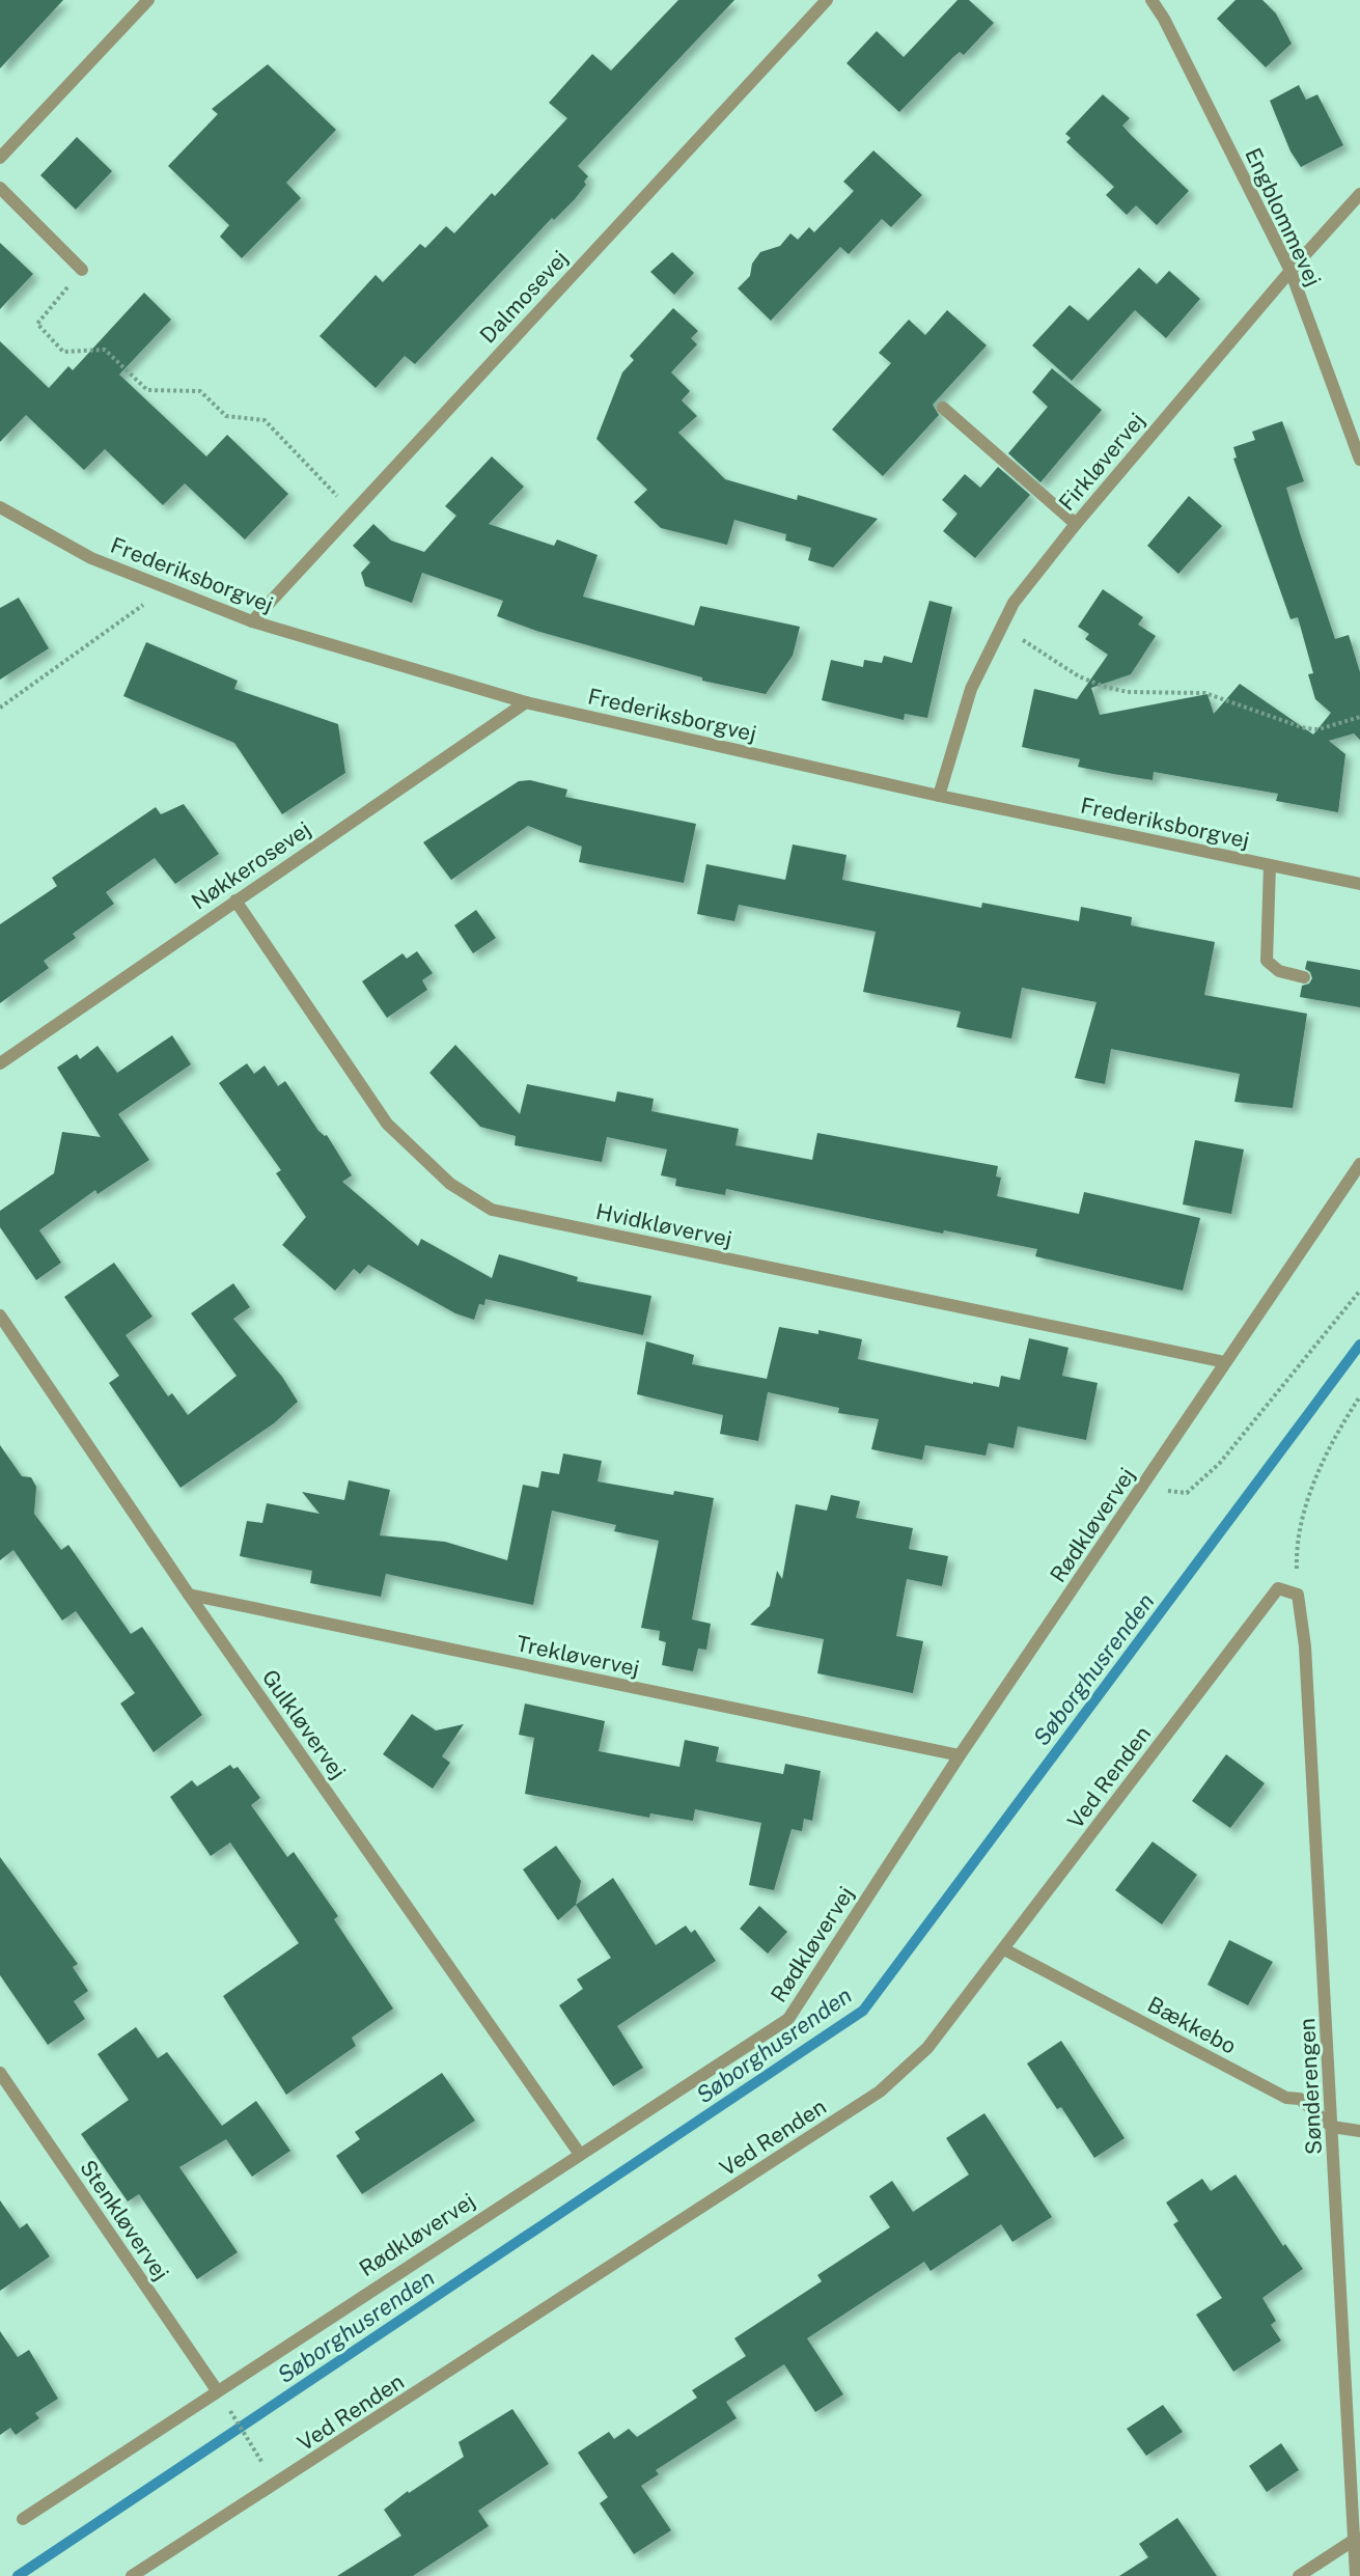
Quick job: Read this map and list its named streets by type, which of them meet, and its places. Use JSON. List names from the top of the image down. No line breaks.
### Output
{"streets":{"street":["Engblommevej","Dalmosevej","Firkløvervej","Frederiksborgvej","Nøkkerosevej","Hvidkløvervej","Rødkløvervej","Trekløvervej","Gulkløvervej","Ved Renden","Bækkebo","Sønderengen","Stenkløvervej"]},"crossings":[["Engblommevej","Firkløvervej"],["Dalmosevej","Frederiksborgvej"],["Firkløvervej","Frederiksborgvej"],["Frederiksborgvej","Nøkkerosevej"],["Nøkkerosevej","Hvidkløvervej"],["Hvidkløvervej","Rødkløvervej"],["Rødkløvervej","Trekløvervej"],["Rødkløvervej","Gulkløvervej"],["Rødkløvervej","Stenkløvervej"],["Trekløvervej","Gulkløvervej"],["Ved Renden","Bækkebo"],["Ved Renden","Sønderengen"],["Bækkebo","Sønderengen"]],"water":["Søborghusrenden"]}
